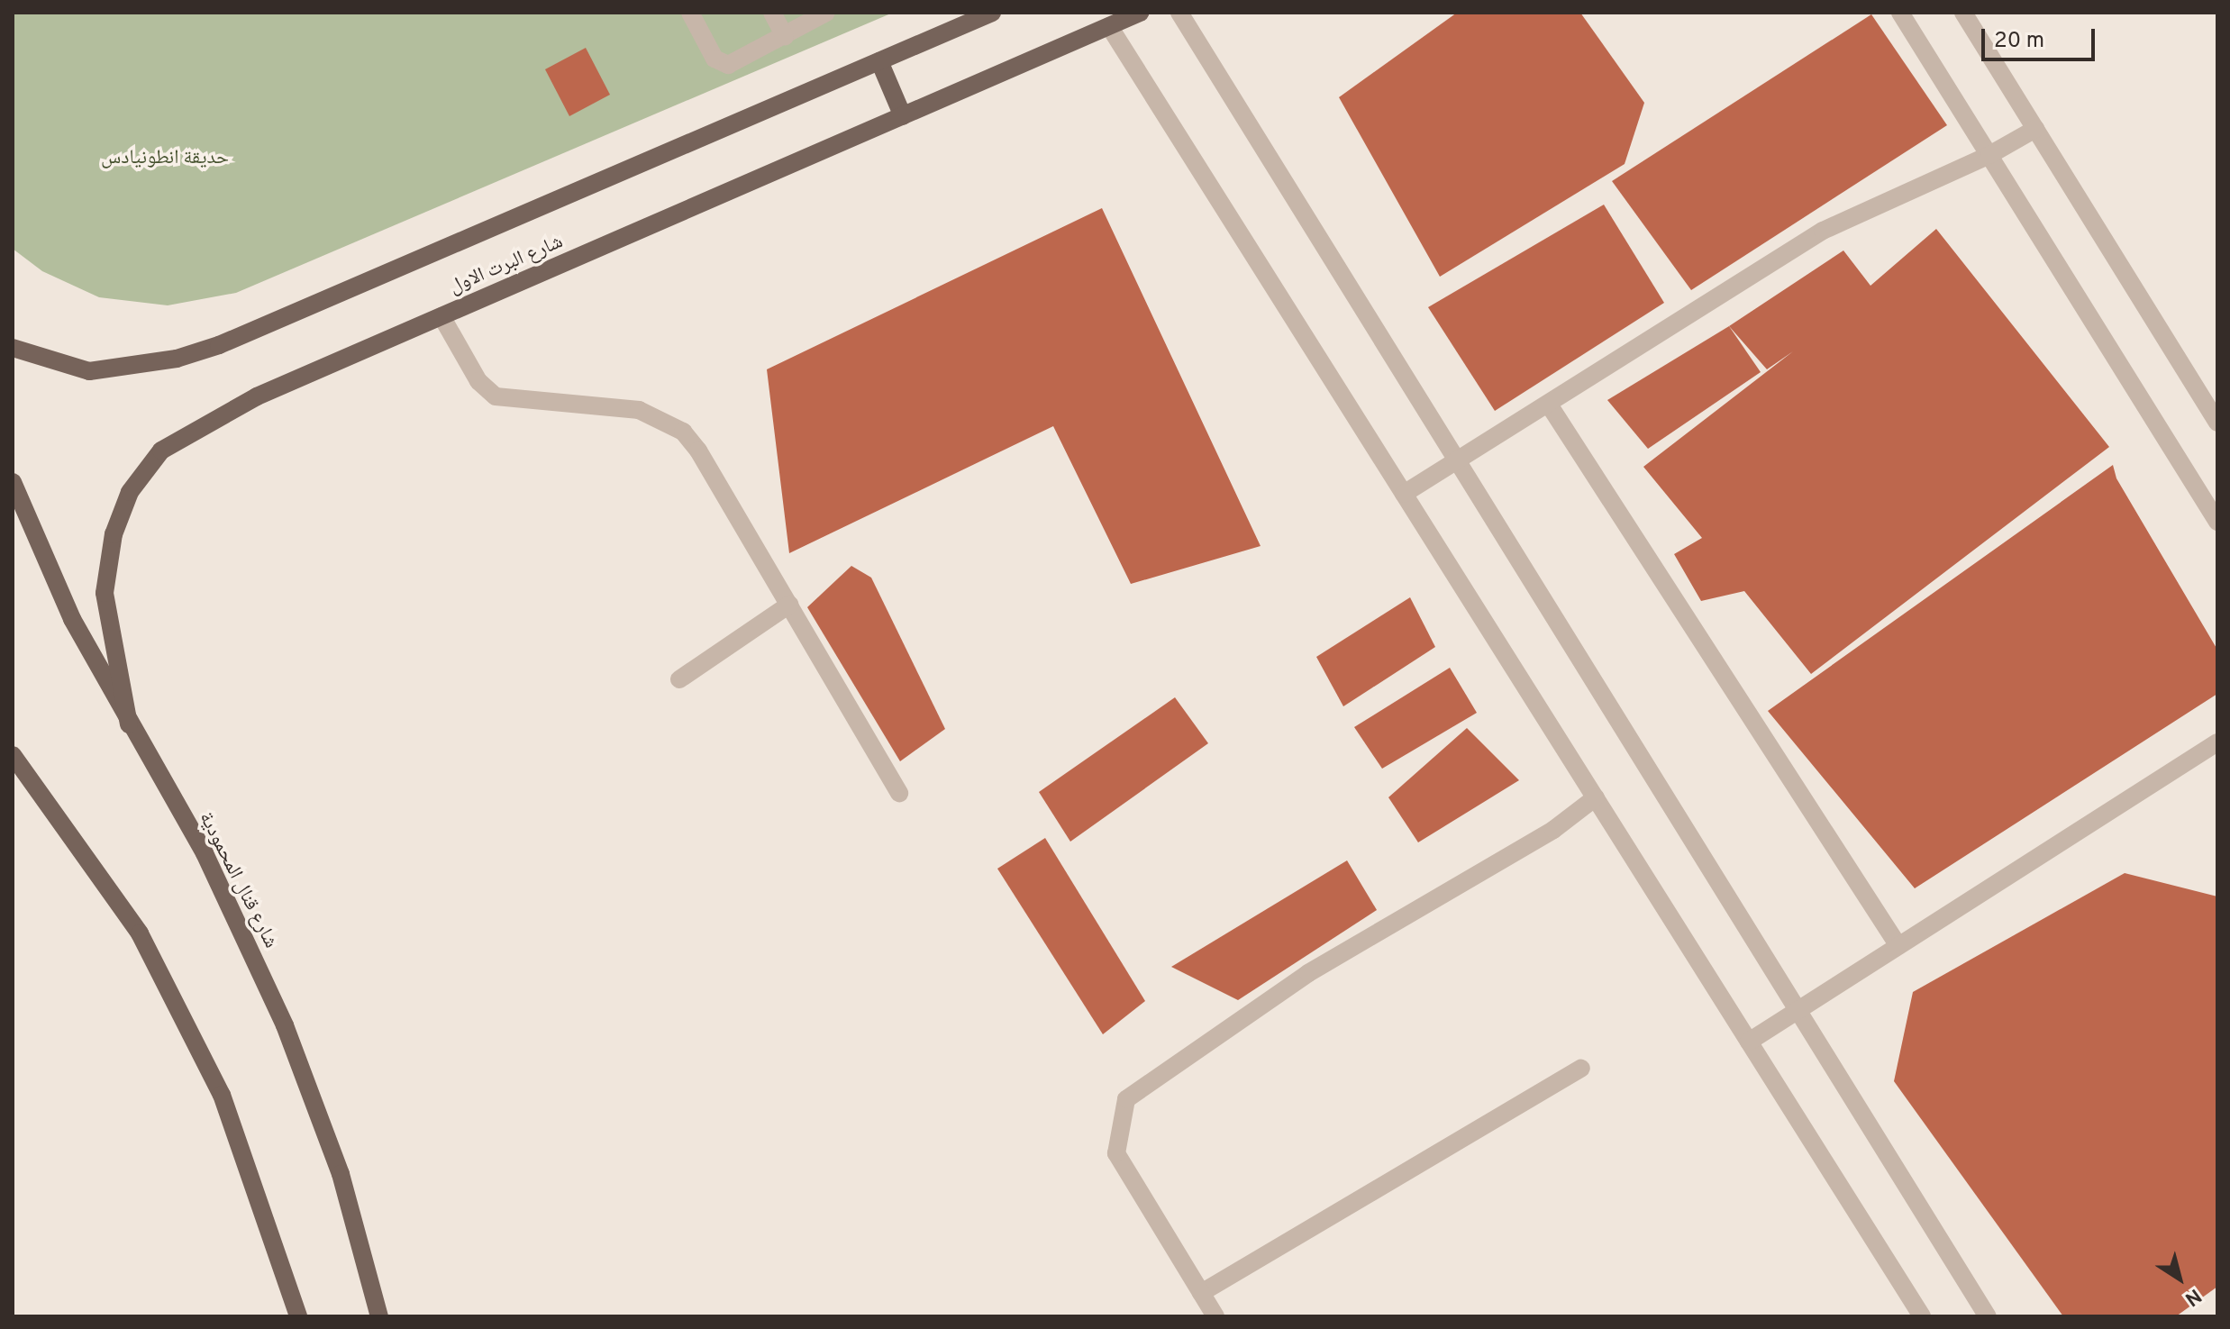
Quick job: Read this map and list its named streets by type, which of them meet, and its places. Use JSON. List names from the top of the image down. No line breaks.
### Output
{"streets":{"main road":["شارع البرت الاول","شارع قنال المحمودية"]},"crossings":[["شارع البرت الاول","شارع قنال المحمودية"]],"parks":["حديقة انطونيادس"],"scale_bar":"20 m","north":"bottom right"}
